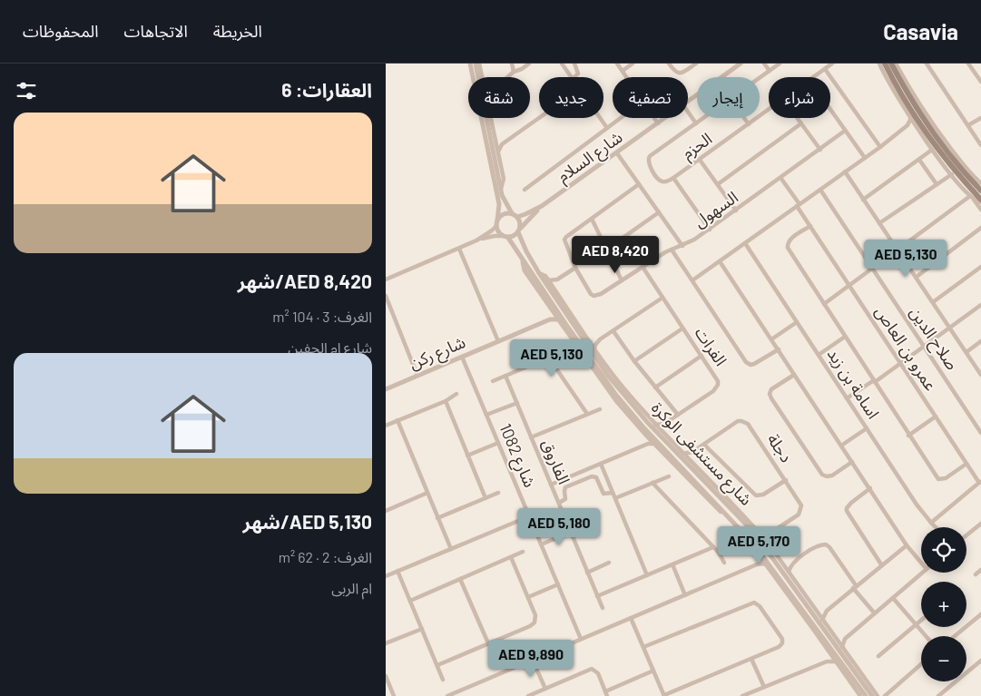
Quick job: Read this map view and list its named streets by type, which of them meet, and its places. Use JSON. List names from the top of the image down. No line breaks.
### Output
{"streets":{"street":["الحزم","شارع السلام","السهول","صلاح الدين","الفرات","عمرو بن العاص","شارع ركن","اسامة بن زيد","دجلة","شارع مستشفى الوكرة","شارع 1082","الفاروق"]},"crossings":[["شارع السلام","شارع مستشفى الوكرة"],["السهول","الفرات"],["السهول","عمرو بن العاص"],["الفرات","شارع مستشفى الوكرة"],["شارع ركن","شارع مستشفى الوكرة"],["شارع ركن","شارع 1082"],["دجلة","شارع مستشفى الوكرة"]],"page":{"header":"Casavia","nav":["الخريطة","الاتجاهات","المحفوظات"],"heading":"العقارات: 6","chip":["شراء","إيجار","تصفية","جديد","شقة"],"list":[{"name":"AED 8,420/شهر","note":"الغرف: 3 · 104 m² · شارع ام الحفين"},{"name":"AED 5,130/شهر","note":"الغرف: 2 · 62 m² · ام الربى"}],"price":["AED 8,420","AED 5,130","AED 5,130","AED 5,180","AED 5,170","AED 9,890"],"map_buttons":["+","−"]}}
